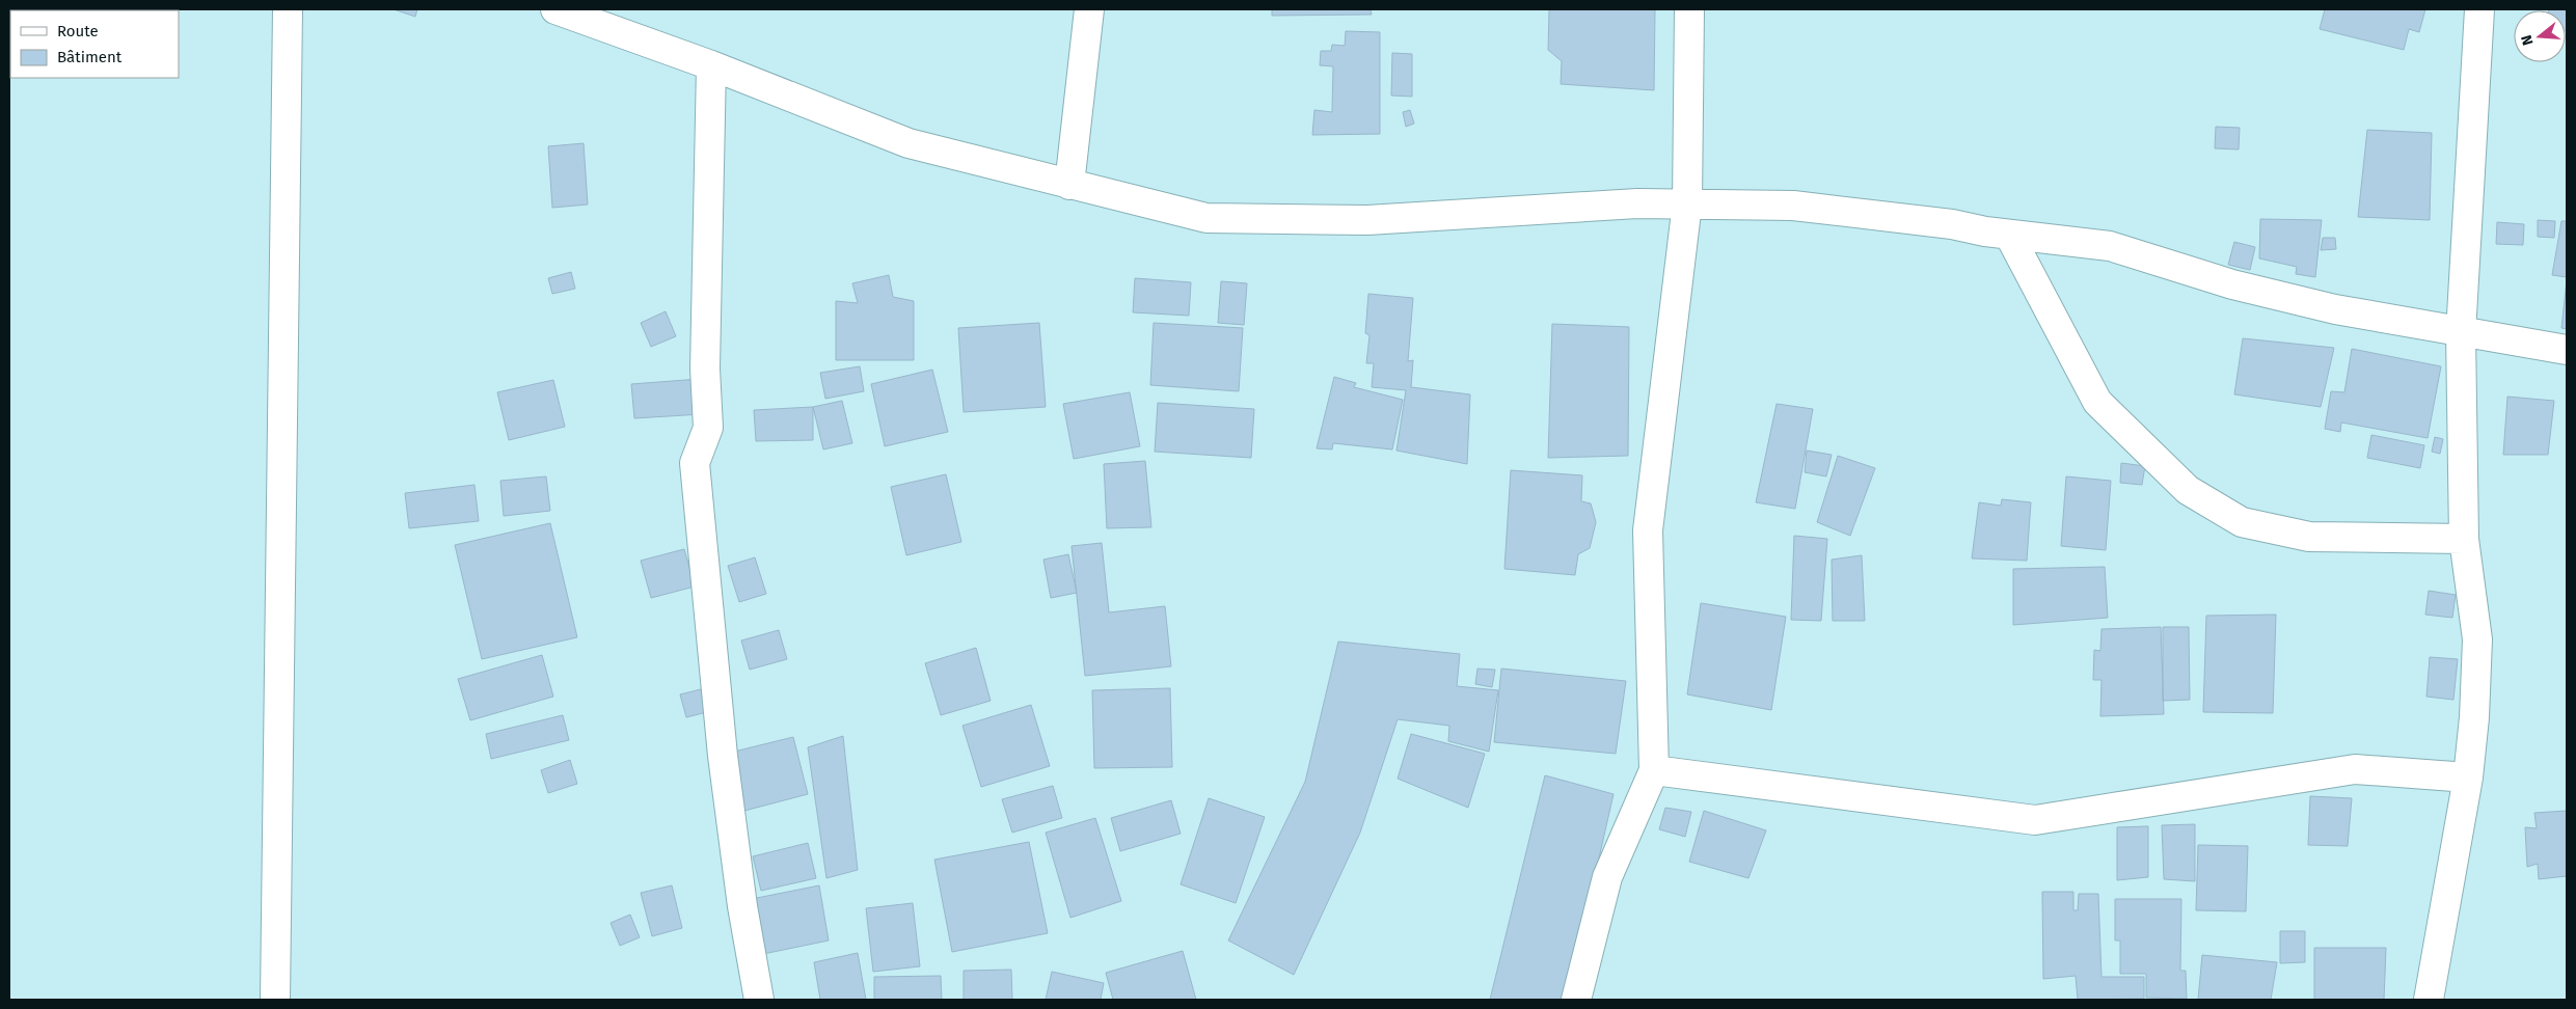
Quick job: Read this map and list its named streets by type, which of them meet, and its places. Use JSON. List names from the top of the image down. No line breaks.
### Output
{"legend":["Route","Bâtiment"],"north":"left"}
